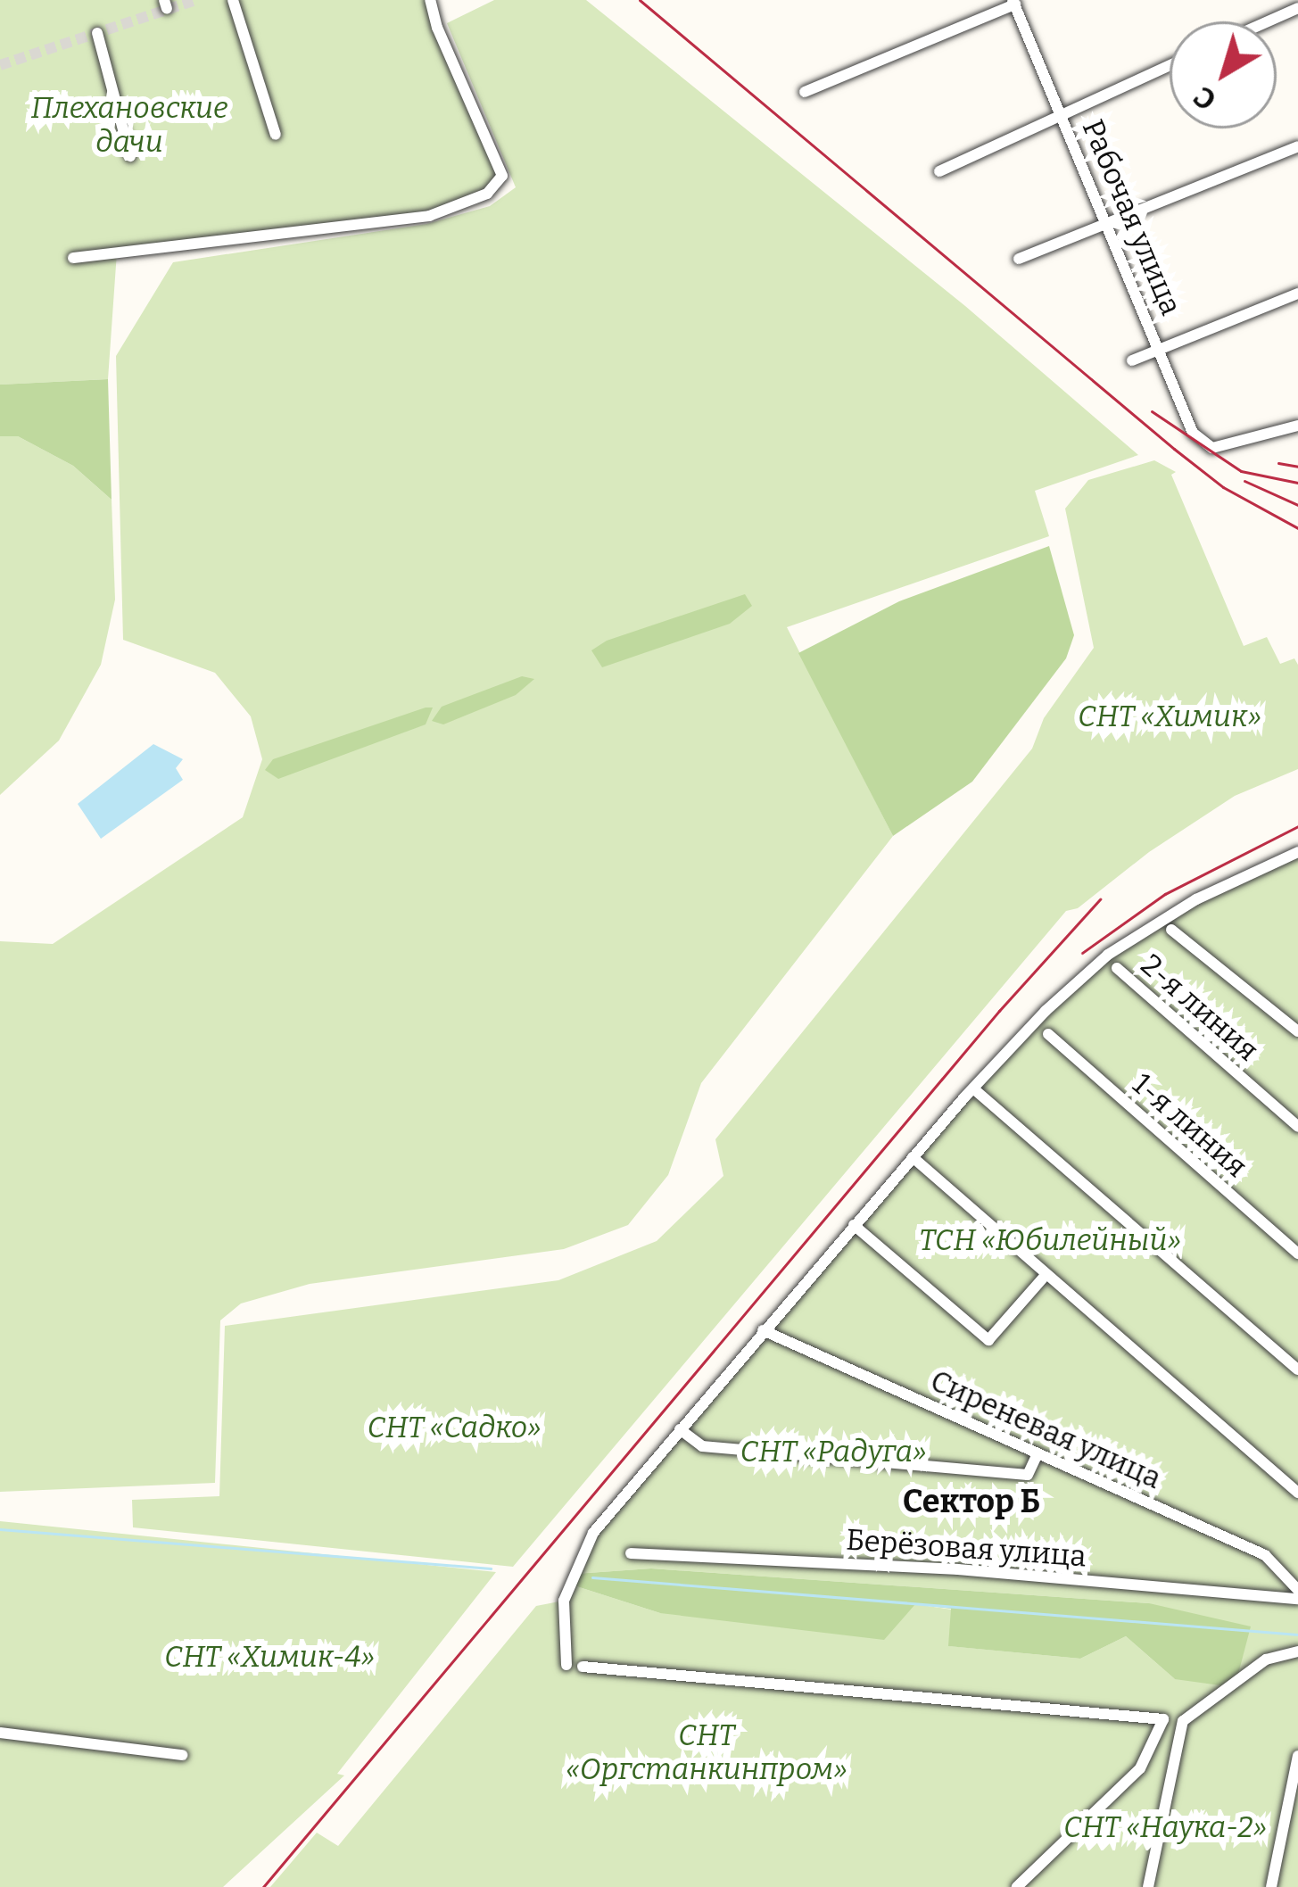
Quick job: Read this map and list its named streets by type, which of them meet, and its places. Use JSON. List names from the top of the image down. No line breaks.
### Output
{"streets":{"street":["Рабочая улица","2-я линия","1-я линия","Сиреневая улица","Берёзовая улица"]},"districts":["Сектор Б"],"parks":["Плехановские дачи","СНТ «Химик»","ТСН «Юбилейный»","СНТ «Садко»","СНТ «Радуга»","СНТ «Химик-4»","СНТ «Оргстанкинпром»","СНТ «Наука-2»"],"north":"bottom left"}
